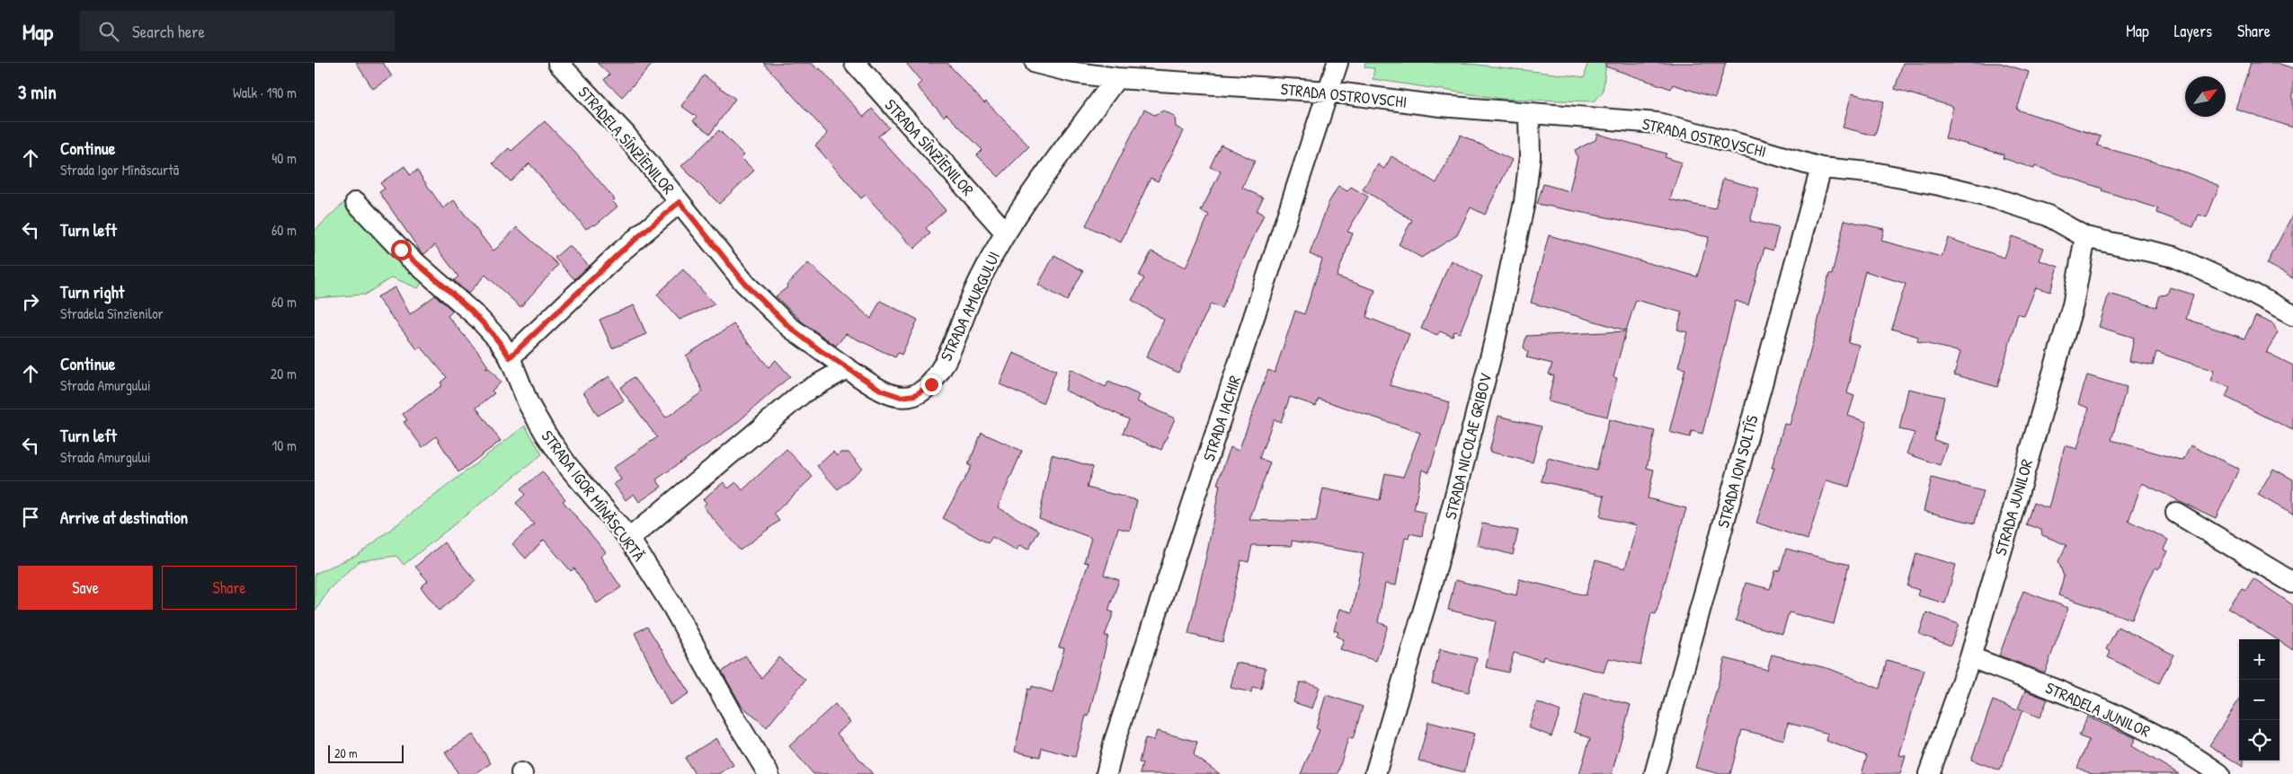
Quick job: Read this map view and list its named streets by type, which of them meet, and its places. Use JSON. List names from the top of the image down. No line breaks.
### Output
{"streets":{"street":["STRADA OSTROVSCHI","STRADELA SÎNZÎENILOR","STRADA SÎNZÎENILOR","STRADA AMURGULUI","STRADA IACHIR","STRADA NICOLAE GRIBOV","STRADA ION SOLTÎS","STRADA IGOR MÎNĂSCURTĂ","STRADA JUNILOR","STRADELA JUNILOR"]},"crossings":[["STRADA OSTROVSCHI","STRADA AMURGULUI"],["STRADA OSTROVSCHI","STRADA IACHIR"],["STRADA OSTROVSCHI","STRADA NICOLAE GRIBOV"],["STRADA OSTROVSCHI","STRADA ION SOLTÎS"],["STRADA OSTROVSCHI","STRADA JUNILOR"],["STRADELA SÎNZÎENILOR","STRADA AMURGULUI"],["STRADA SÎNZÎENILOR","STRADA AMURGULUI"],["STRADA JUNILOR","STRADELA JUNILOR"]],"scale_bar":"20 m","north":"top right","page":{"header":"Map","search":"Search here","nav":["Map","Layers","Share"],"heading":["3 min","Walk · 190 m"],"list":[["Continue","Strada Igor Mînăscurtă","40 m"],["Turn left","60 m"],["Turn right","Stradela Sînzîenilor","60 m"],["Continue","Strada Amurgului","20 m"],["Turn left","Strada Amurgului","10 m"],"Arrive at destination"],"buttons":["Save","Share"],"map_buttons":["+","−"],"scale":"20 m"}}
